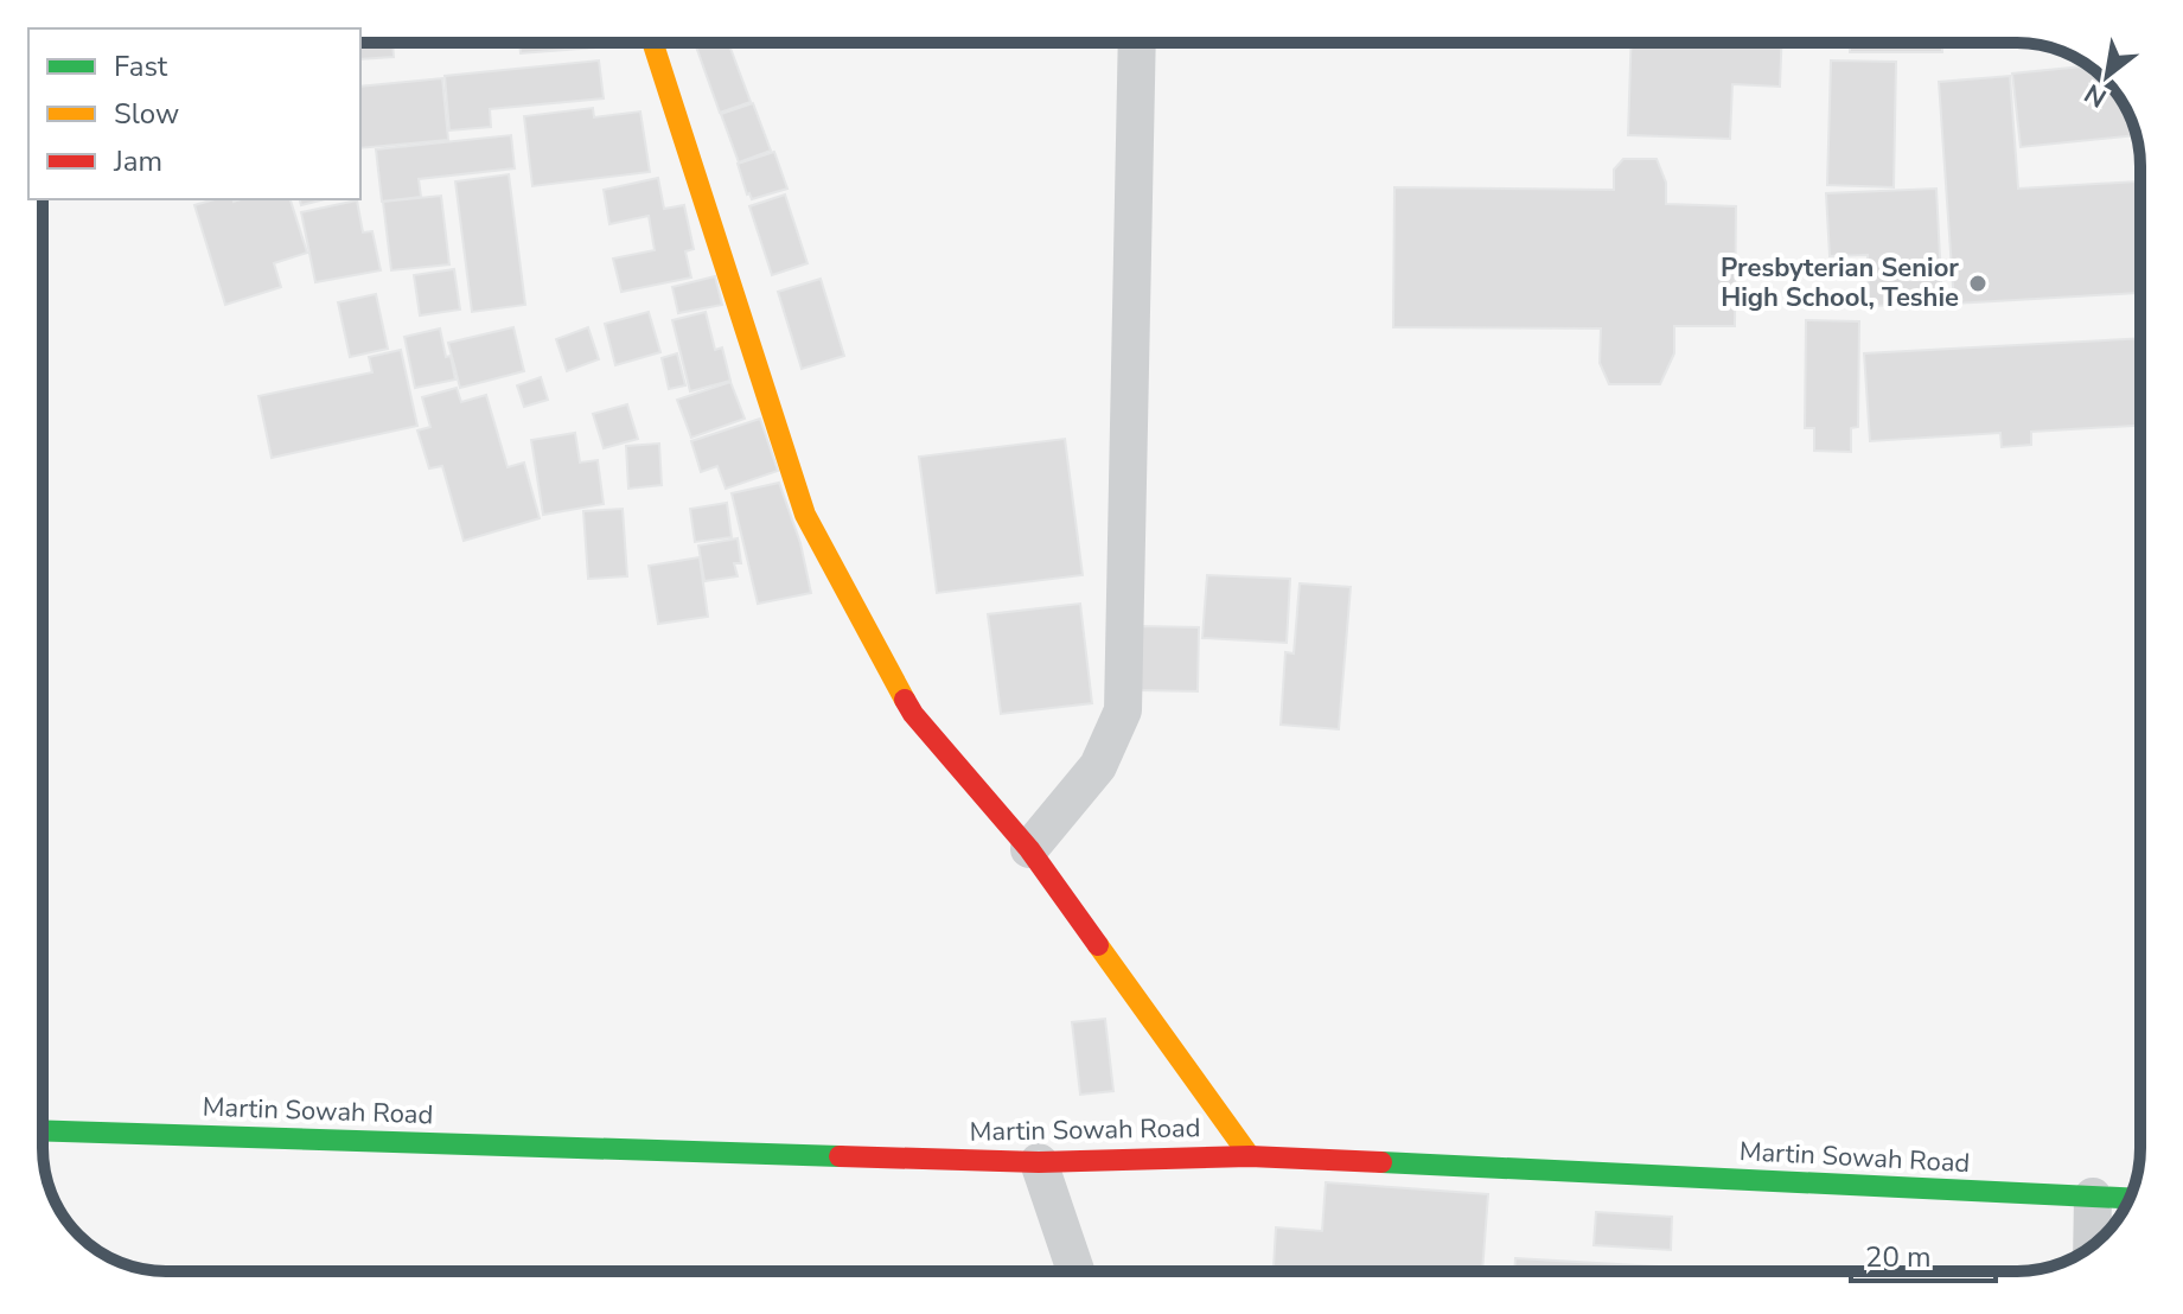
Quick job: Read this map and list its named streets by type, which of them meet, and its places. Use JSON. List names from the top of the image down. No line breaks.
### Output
{"streets":{"street":["Martin Sowah Road"]},"places":["Presbyterian Senior High School, Teshie"],"legend":["Fast","Slow","Jam"],"scale_bar":"20 m","north":"bottom left"}
